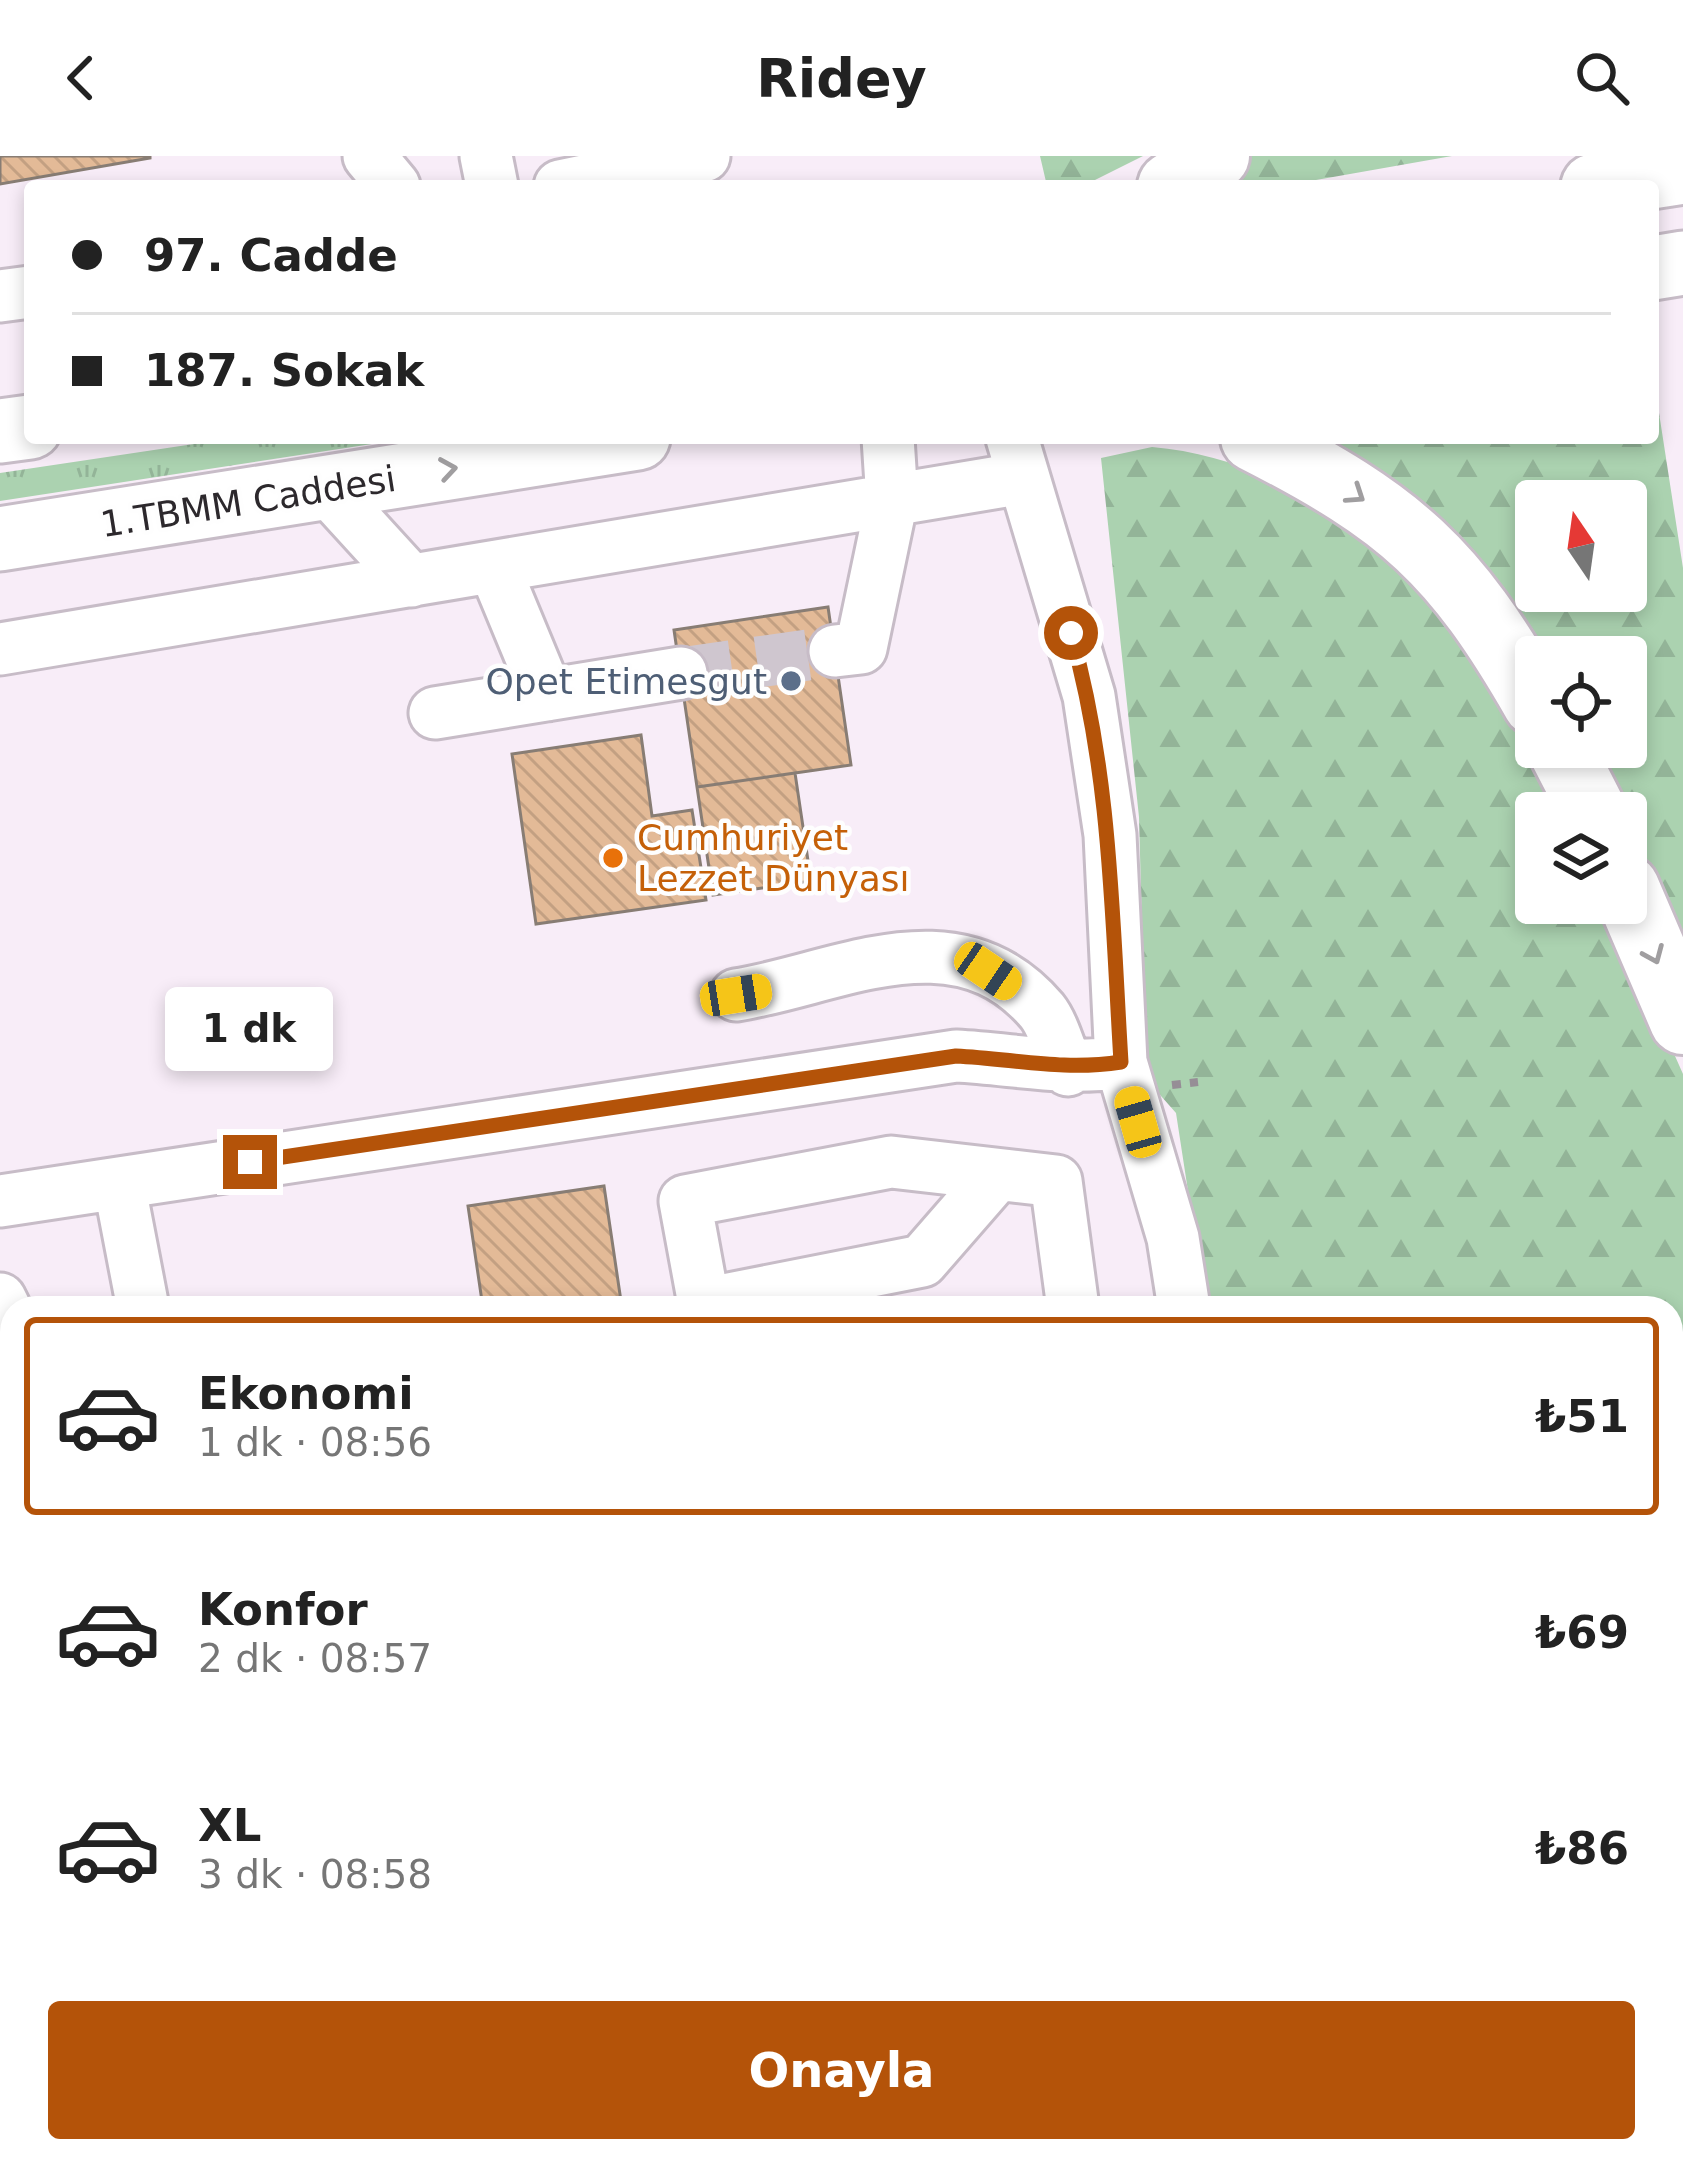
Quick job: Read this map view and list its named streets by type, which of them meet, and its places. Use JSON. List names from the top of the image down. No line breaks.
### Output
{"streets":{"main road":["1.TBMM Caddesi"]},"one_way":["1.TBMM Caddesi"],"places":["Opet Etimesgut","Cumhuriyet Lezzet Dünyası"],"north":"top","page":{"header":"Ridey","banner":["97. Cadde","187. Sokak"],"bubble":"1 dk","list":[{"name":"Ekonomi","note":"1 dk · 08:56","value":"₺51"},{"name":"Konfor","note":"2 dk · 08:57","value":"₺69"},{"name":"XL","note":"3 dk · 08:58","value":"₺86"}],"buttons":"Onayla"}}
